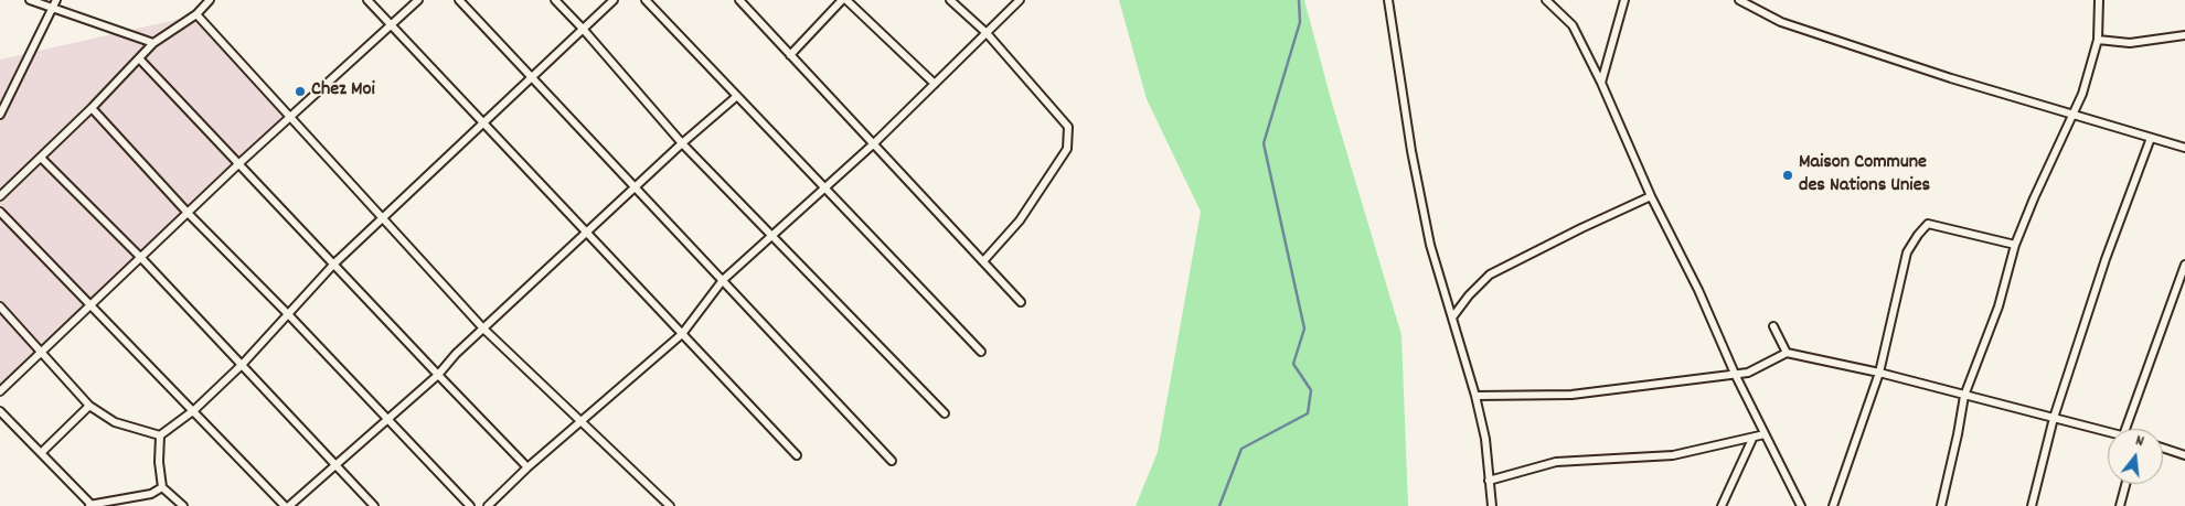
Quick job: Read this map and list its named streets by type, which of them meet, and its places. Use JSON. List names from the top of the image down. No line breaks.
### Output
{"places":["Chez Moi","Maison Commune des Nations Unies"],"north":"top"}
